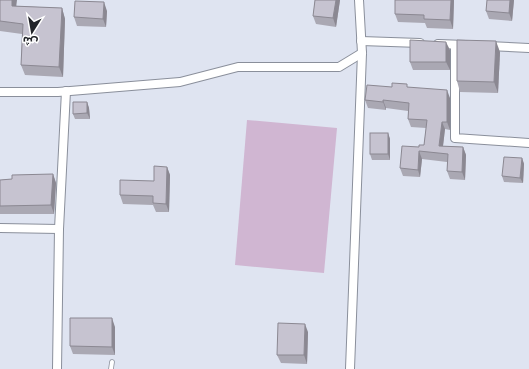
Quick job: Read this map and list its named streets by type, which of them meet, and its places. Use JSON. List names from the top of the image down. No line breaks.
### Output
{"north":"bottom"}
